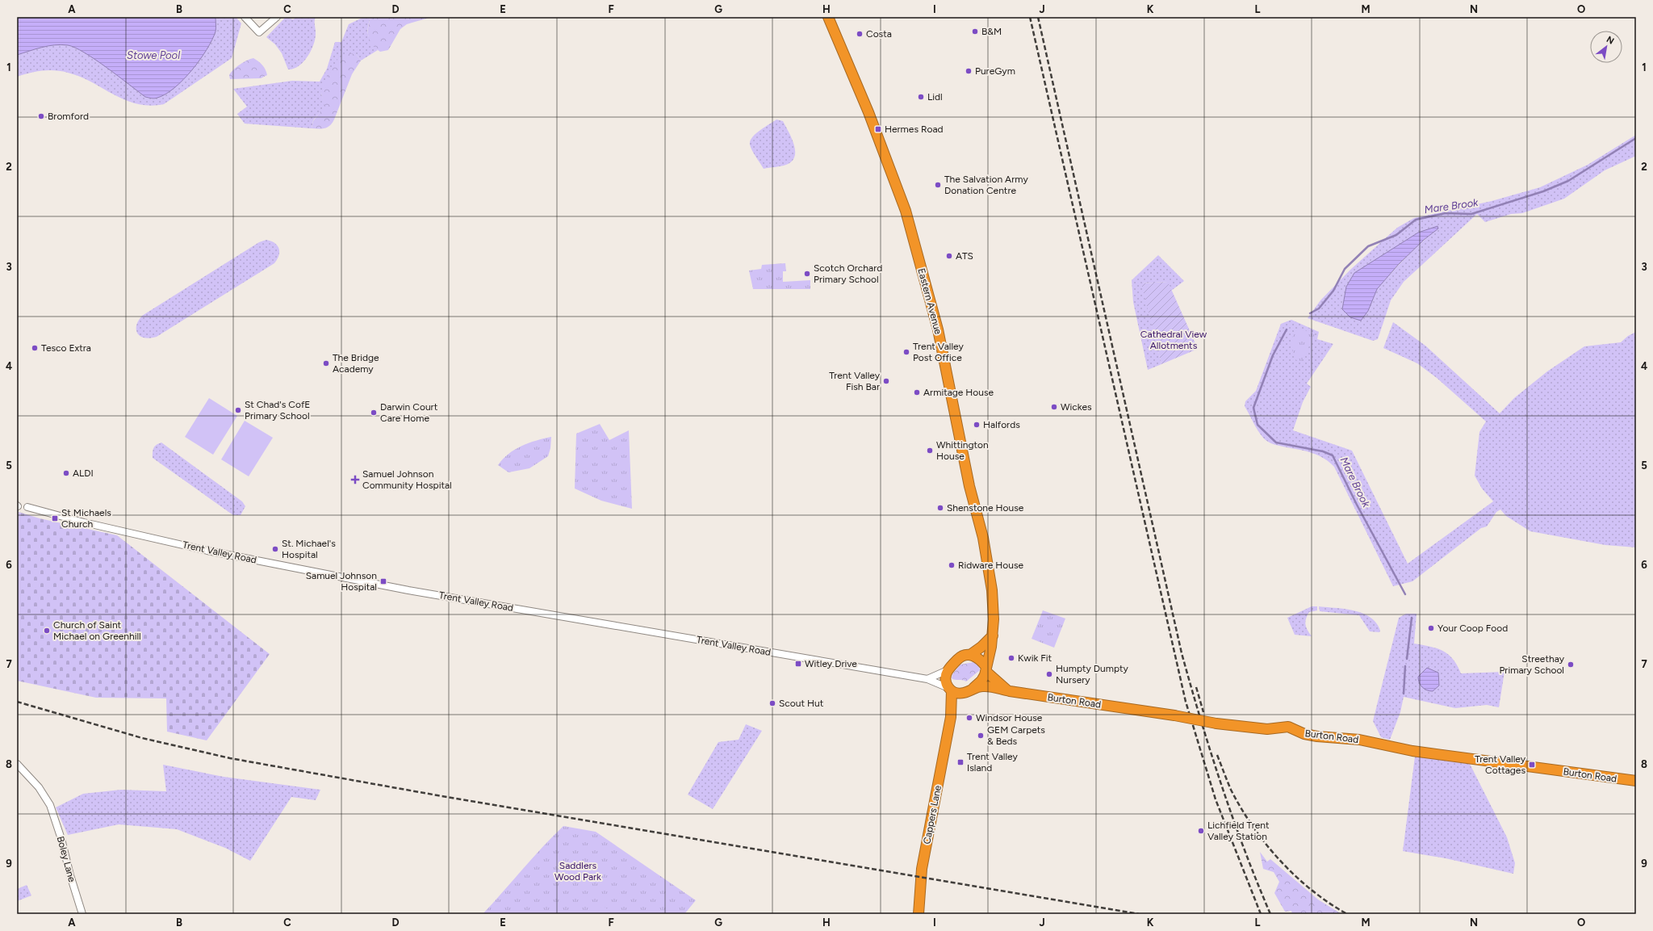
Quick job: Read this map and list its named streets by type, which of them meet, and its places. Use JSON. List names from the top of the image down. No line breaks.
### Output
{"streets":{"highway":["Eastern Avenue","Burton Road","Cappers Lane"],"street":["Trent Valley Road","Boley Lane"]},"crossings":[["Eastern Avenue","Trent Valley Road"],["Eastern Avenue","Burton Road"],["Eastern Avenue","Cappers Lane"],["Trent Valley Road","Burton Road"],["Trent Valley Road","Cappers Lane"],["Burton Road","Cappers Lane"]],"water":["Stowe Pool","Mare Brook"],"parks":["Cathedral View Allotments","Saddlers Wood Park"],"places":{"other":["B&M","Costa","PureGym","Lidl","Bromford","The Salvation Army Donation Centre","ATS","Scotch Orchard Primary School","Tesco Extra","Trent Valley Post Office","The Bridge Academy","Trent Valley Fish Bar","Armitage House","Wickes","St Chad's CofE Primary School","Darwin Court Care Home","Halfords","Whittington House","ALDI","Shenstone House","St. Michael's Hospital","Ridware House","Your Coop Food","Church of Saint Michael on Greenhill","Kwik Fit","Streethay Primary School","Humpty Dumpty Nursery","Scout Hut","Windsor House","GEM Carpets & Beds","Lichfield Trent Valley Station"],"transit":["Hermes Road","St Michaels Church","Samuel Johnson Hospital","Witley Drive","Trent Valley Island","Trent Valley Cottages"],"health":["Samuel Johnson Community Hospital"]},"north":"top right","grid":{"columns":["A","B","C","D","E","F","G","H","I","J","K","L","M","N","O"],"rows":["1","2","3","4","5","6","7","8","9"]}}
